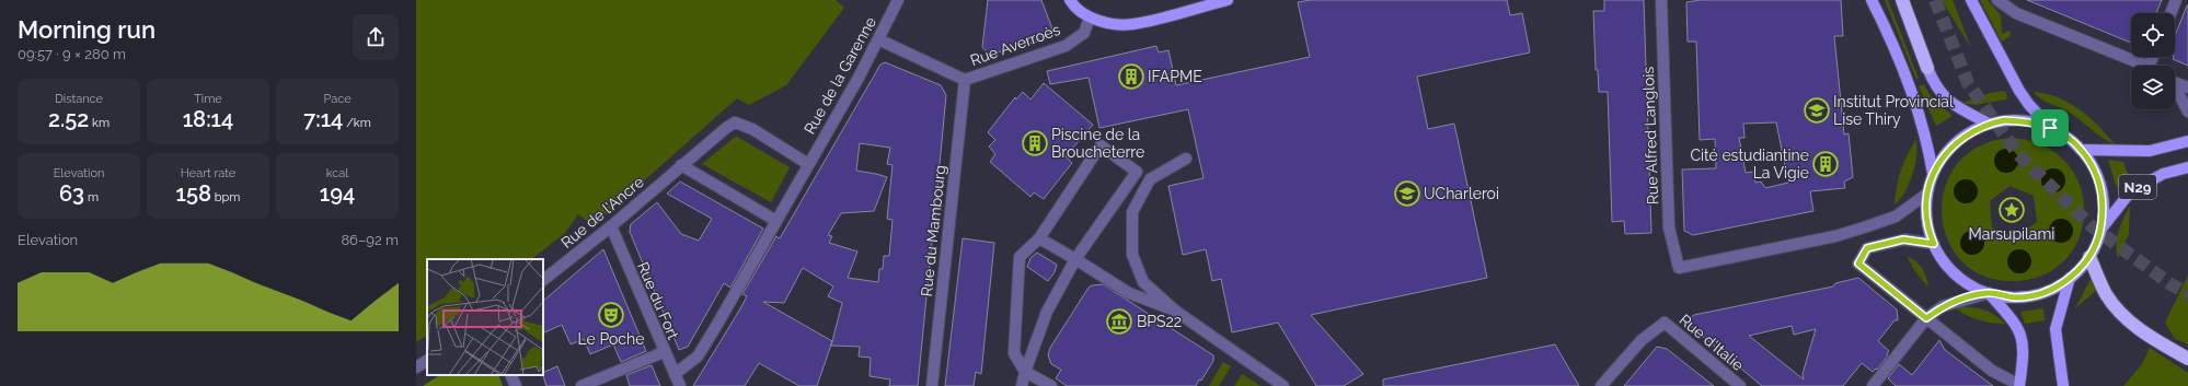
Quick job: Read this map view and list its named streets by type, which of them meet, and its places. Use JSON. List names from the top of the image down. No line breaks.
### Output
{"streets":{"main road":["N29"],"street":["Rue Averroès","Rue de la Garenne","Rue Alfred Langlois","Rue de l'Ancre","Rue du Mambourg","Rue du Fort","Rue d'Italie"]},"crossings":[["Rue Averroès","Rue du Mambourg"],["Rue de la Garenne","Rue du Fort"],["Rue de l'Ancre","Rue du Fort"]],"places":{"building":["IFAPME","Piscine de la Broucheterre","Cité estudiantine La Vigie"],"school or university":["Institut Provincial Lise Thiry","UCharleroi"],"place":["Marsupilami"],"theatre":["Le Poche"],"museum":["BPS22"]},"page":{"heading":["Morning run","09:57 · 9 × 280 m"],"stats":[["Distance","2.52 km"],["Time","18:14"],["Pace","7:14 /km"],["Elevation","63 m"],["Heart rate","158 bpm"],["kcal","194"]],"chart":["Elevation","86–92 m"]}}
